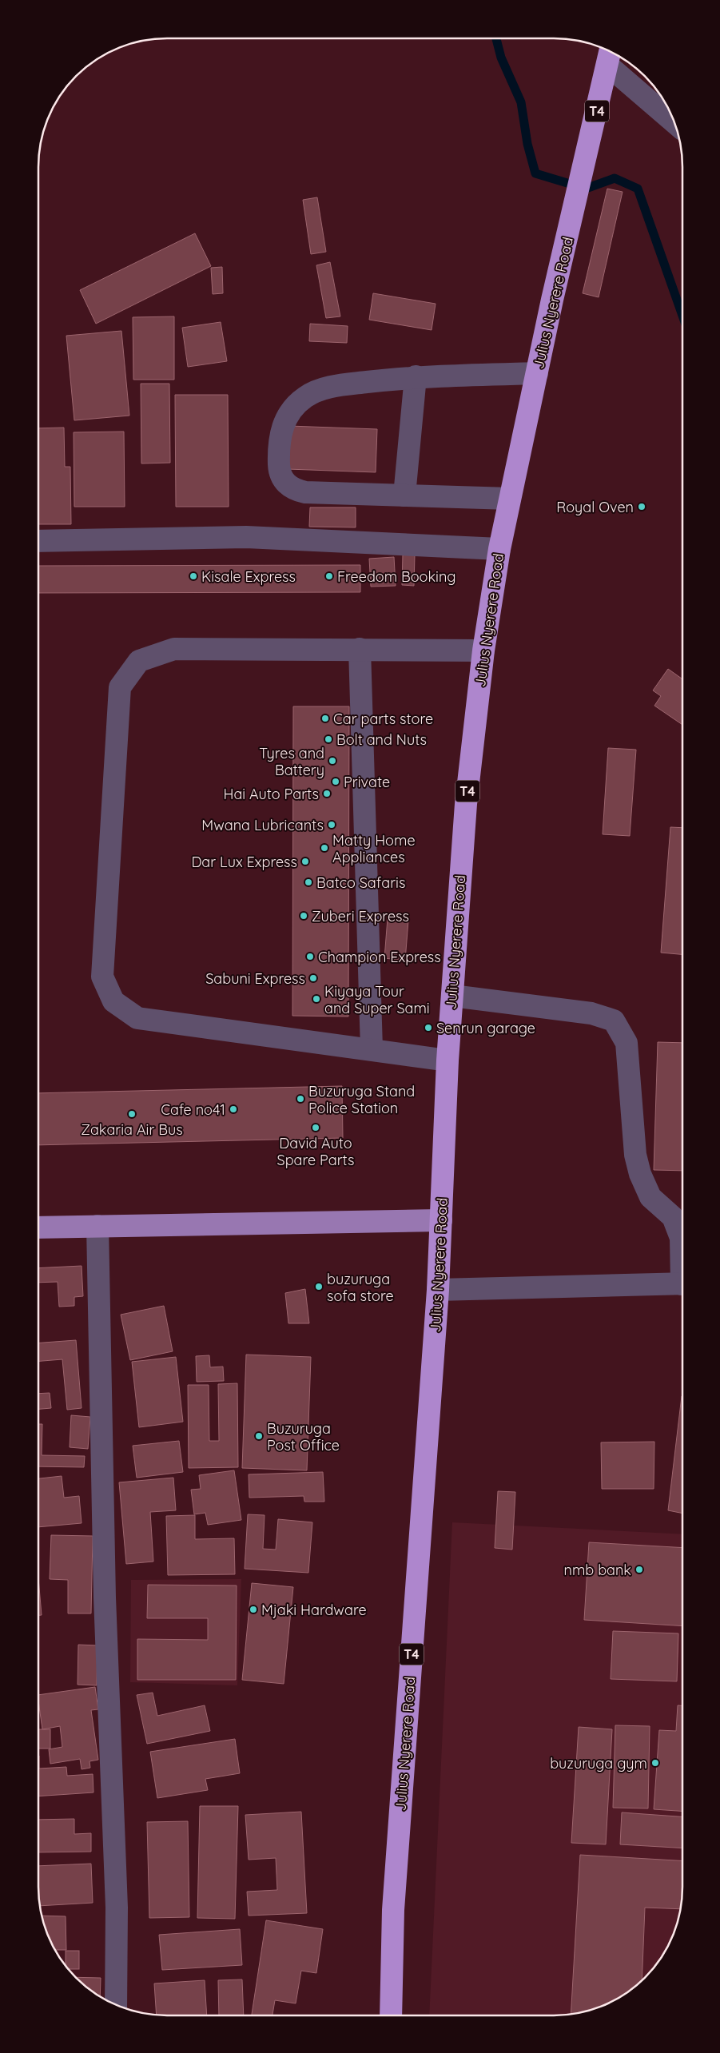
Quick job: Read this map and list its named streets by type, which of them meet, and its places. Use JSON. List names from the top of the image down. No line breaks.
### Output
{"streets":{"highway":["T4","Julius Nyerere Road"]},"places":["Royal Oven","Kisale Express","Freedom Booking","Car parts store","Bolt and Nuts","Tyres and Battery","Private","Hai Auto Parts","Mwana Lubricants","Matty Home Appliances","Dar Lux Express","Batco Safaris","Zuberi Express","Champion Express","Sabuni Express","Kiyaya Tour and Super Sami","Senrun garage","Buzuruga Stand Police Station","Cafe no41","Zakaria Air Bus","David Auto Spare Parts","buzuruga sofa store","Buzuruga Post Office","nmb bank","Mjaki Hardware","buzuruga gym"]}
